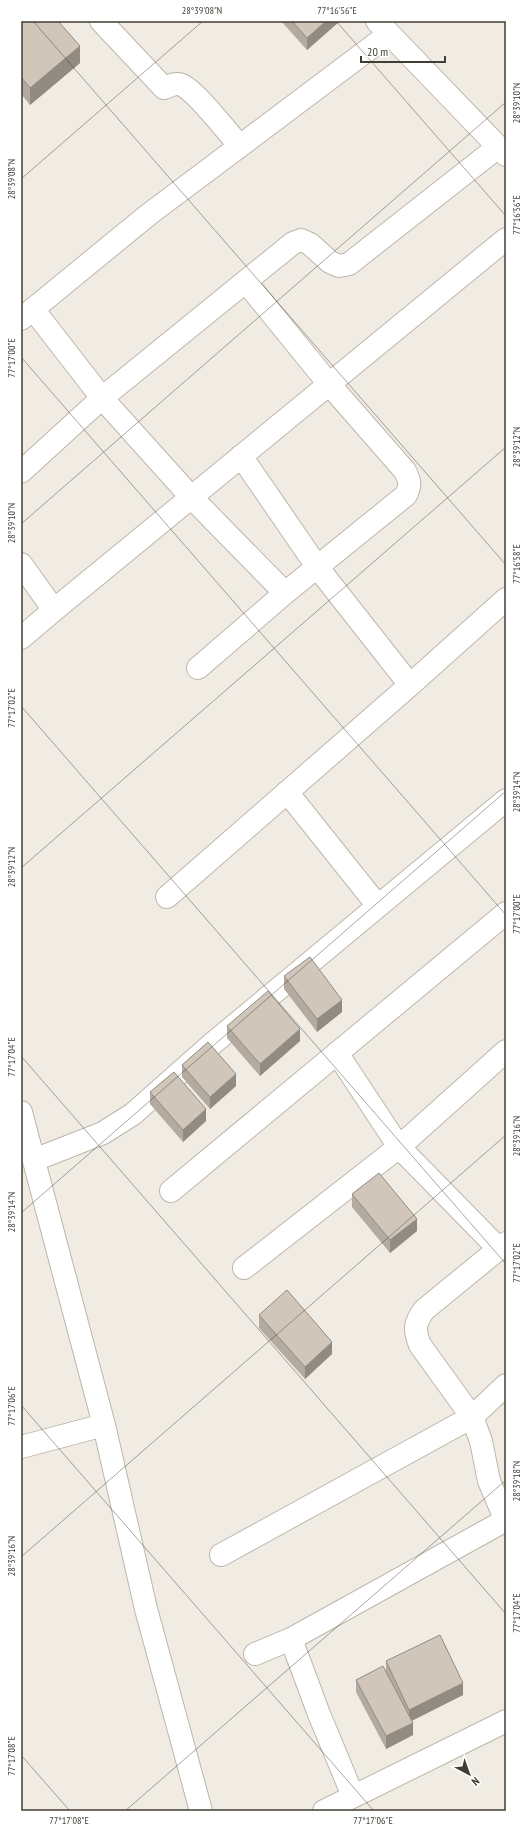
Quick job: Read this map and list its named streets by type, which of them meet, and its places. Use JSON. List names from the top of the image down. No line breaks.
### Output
{"scale_bar":"20 m","north":"bottom right","coordinates":["28°39'08\"N","77°16'56\"E","28°39'10\"N","77°17'00\"E","28°39'12\"N","77°16'58\"E","77°17'02\"E","28°39'14\"N","77°17'04\"E","28°39'16\"N","77°17'06\"E","28°39'18\"N","77°17'08\"E"]}
